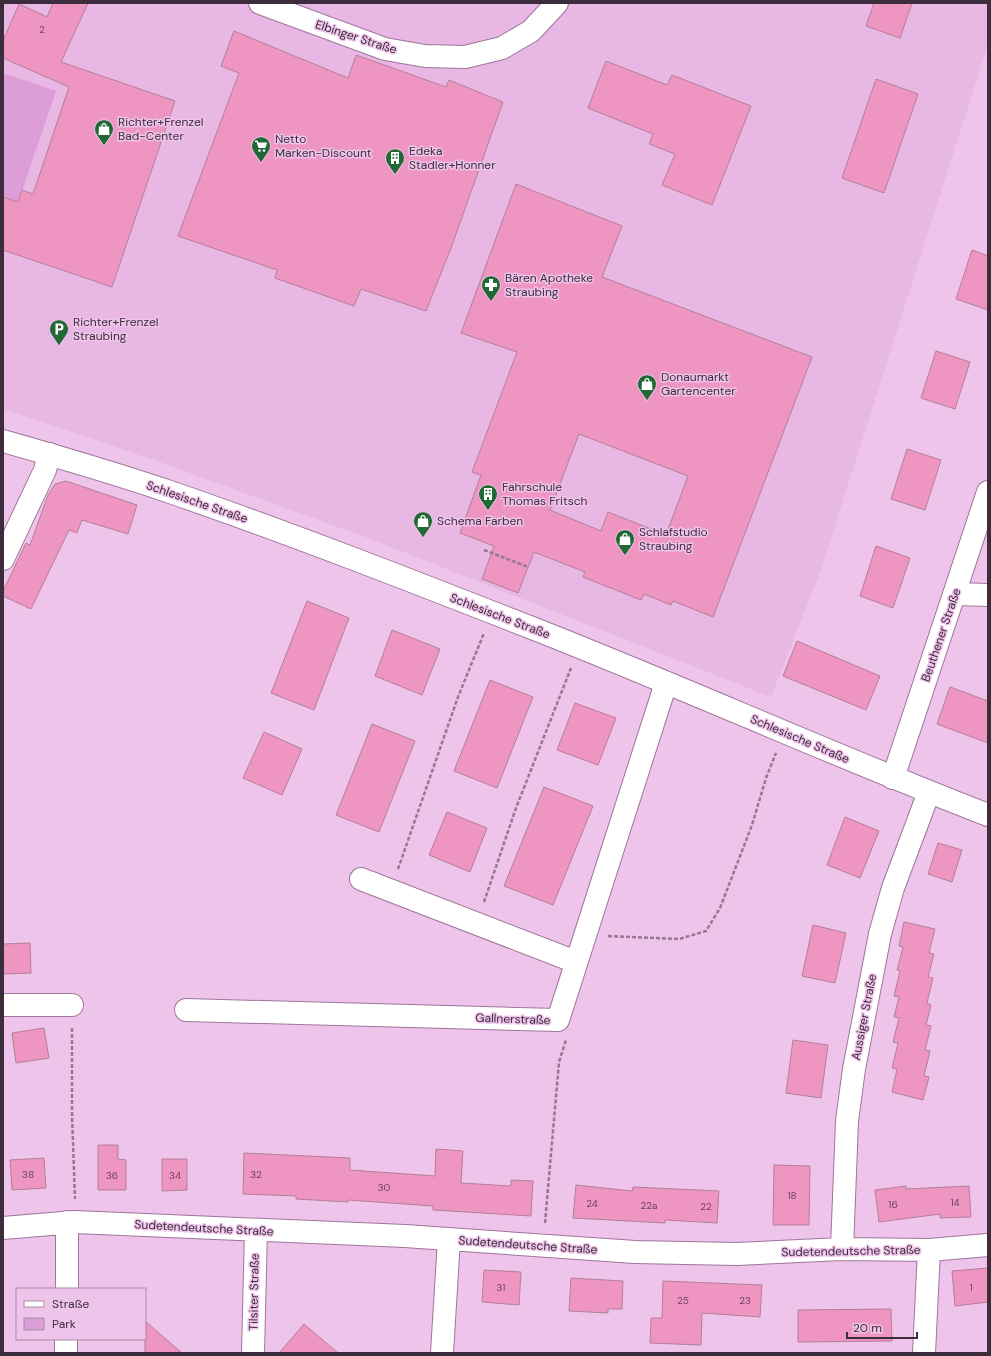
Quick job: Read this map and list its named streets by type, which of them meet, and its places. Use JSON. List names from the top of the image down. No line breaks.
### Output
{"streets":{"street":["Elbinger Straße","Schlesische Straße","Beuthener Straße","Aussiger Straße","Gallnerstraße","Sudetendeutsche Straße","Tilsiter Straße"]},"crossings":[["Schlesische Straße","Beuthener Straße"],["Schlesische Straße","Aussiger Straße"],["Schlesische Straße","Gallnerstraße"],["Aussiger Straße","Sudetendeutsche Straße"],["Sudetendeutsche Straße","Tilsiter Straße"]],"places":{"shop":["Richter+Frenzel Bad-Center","Donaumarkt Gartencenter","Schema Farben","Schlafstudio Straubing"],"supermarket":["Netto Marken-Discount"],"building":["Edeka Stadler+Honner","Fahrschule Thomas Fritsch"],"pharmacy":["Bären Apotheke Straubing"],"parking":["Richter+Frenzel Straubing"]},"house_numbers":["2","38","32","36","34","30","18","14","24","16","22a","22","31","1","25","23"],"legend":["Straße","Park"],"scale_bar":"20 m"}
